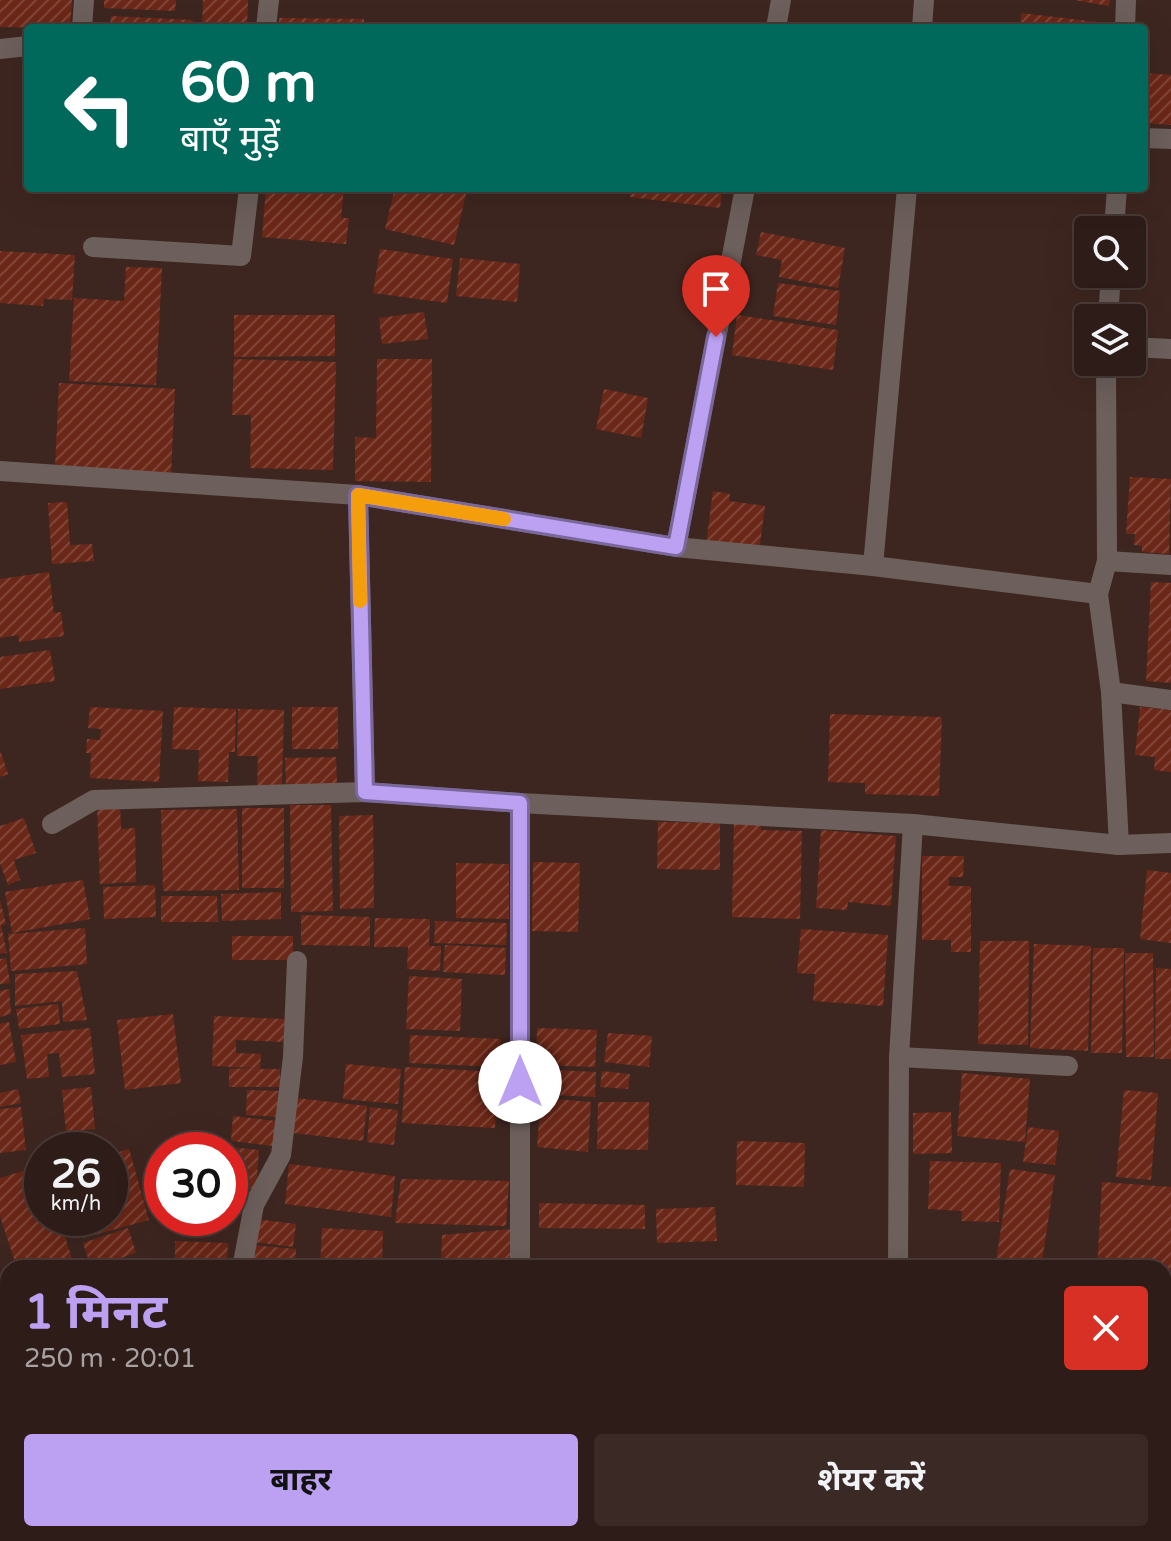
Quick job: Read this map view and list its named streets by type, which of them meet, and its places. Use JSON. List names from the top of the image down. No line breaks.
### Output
{"page":{"turn":["60 m","बाएँ मुड़ें"],"speed":"26 km/h","limit":"30","heading":["1 मिनट","250 m · 20:01"],"buttons":["बाहर","शेयर करें"]}}
